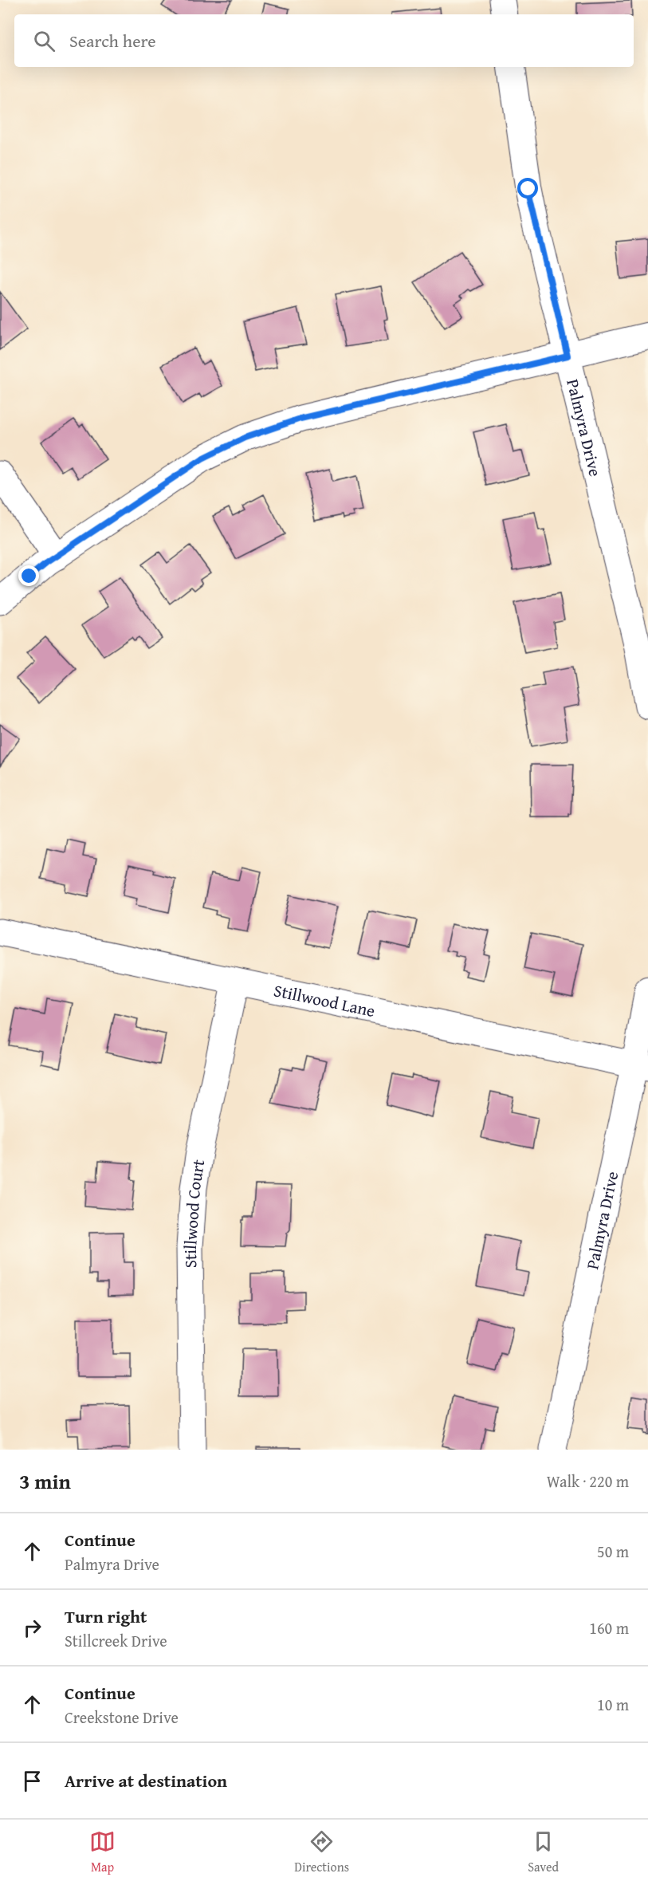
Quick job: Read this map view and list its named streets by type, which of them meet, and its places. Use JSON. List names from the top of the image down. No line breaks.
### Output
{"streets":{"street":["Palmyra Drive","Stillwood Lane","Stillwood Court"]},"crossings":[["Palmyra Drive","Stillwood Lane"],["Stillwood Lane","Stillwood Court"]],"page":{"search":"Search here","heading":["3 min","Walk · 220 m"],"list":[["Continue","Palmyra Drive","50 m"],["Turn right","Stillcreek Drive","160 m"],["Continue","Creekstone Drive","10 m"],"Arrive at destination"],"nav":["Map","Directions","Saved"]}}
